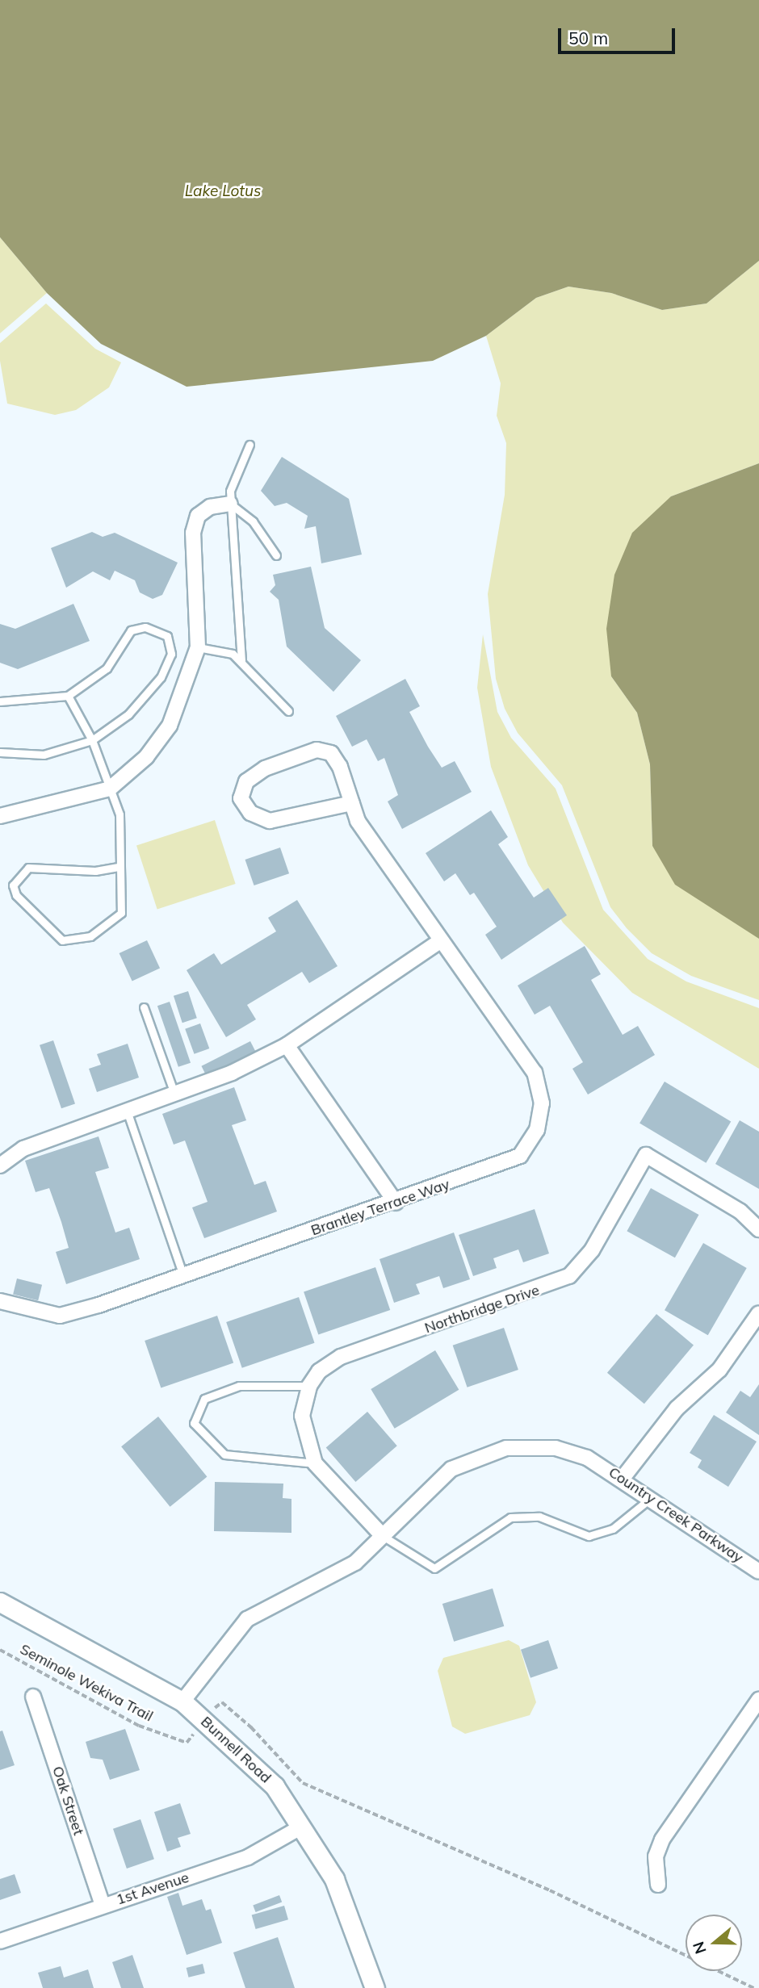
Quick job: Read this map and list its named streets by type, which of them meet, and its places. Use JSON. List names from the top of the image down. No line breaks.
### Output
{"streets":{"main road":["Bunnell Road"],"street":["Brantley Terrace Way","Northbridge Drive","Country Creek Parkway","Oak Street","1st Avenue"],"path":["Seminole Wekiva Trail"]},"crossings":[["Country Creek Parkway","Bunnell Road"],["Bunnell Road","1st Avenue"],["Oak Street","1st Avenue"]],"water":["Lake Lotus"],"scale_bar":"50 m","north":"left"}
